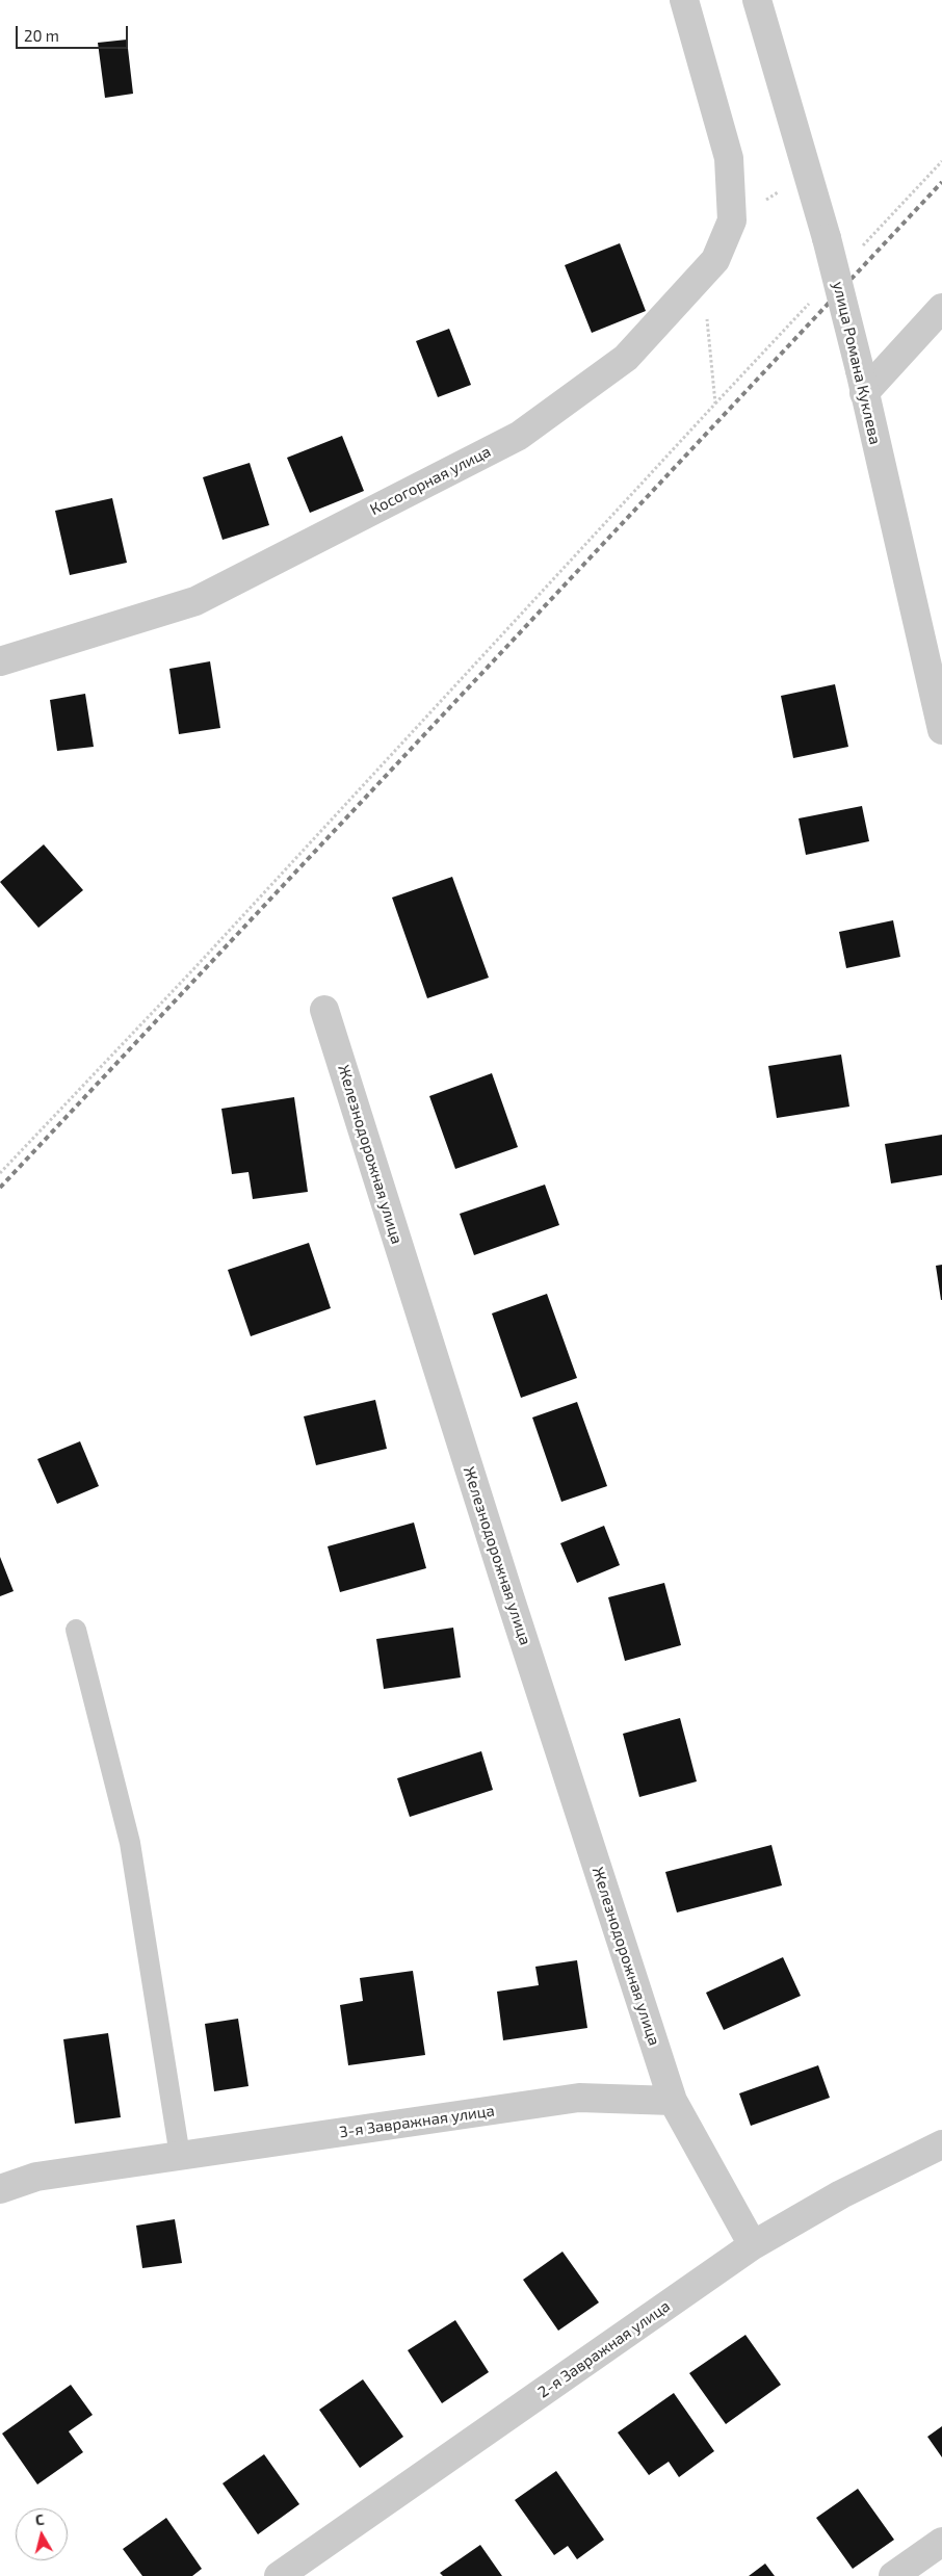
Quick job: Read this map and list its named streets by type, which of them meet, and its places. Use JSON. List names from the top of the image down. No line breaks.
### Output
{"streets":{"street":["улица Романа Куклева","Косогорная улица","Железнодорожная улица","3-я Завражная улица","2-я Завражная улица"]},"crossings":[["Железнодорожная улица","3-я Завражная улица"]],"scale_bar":"20 m","north":"top"}
